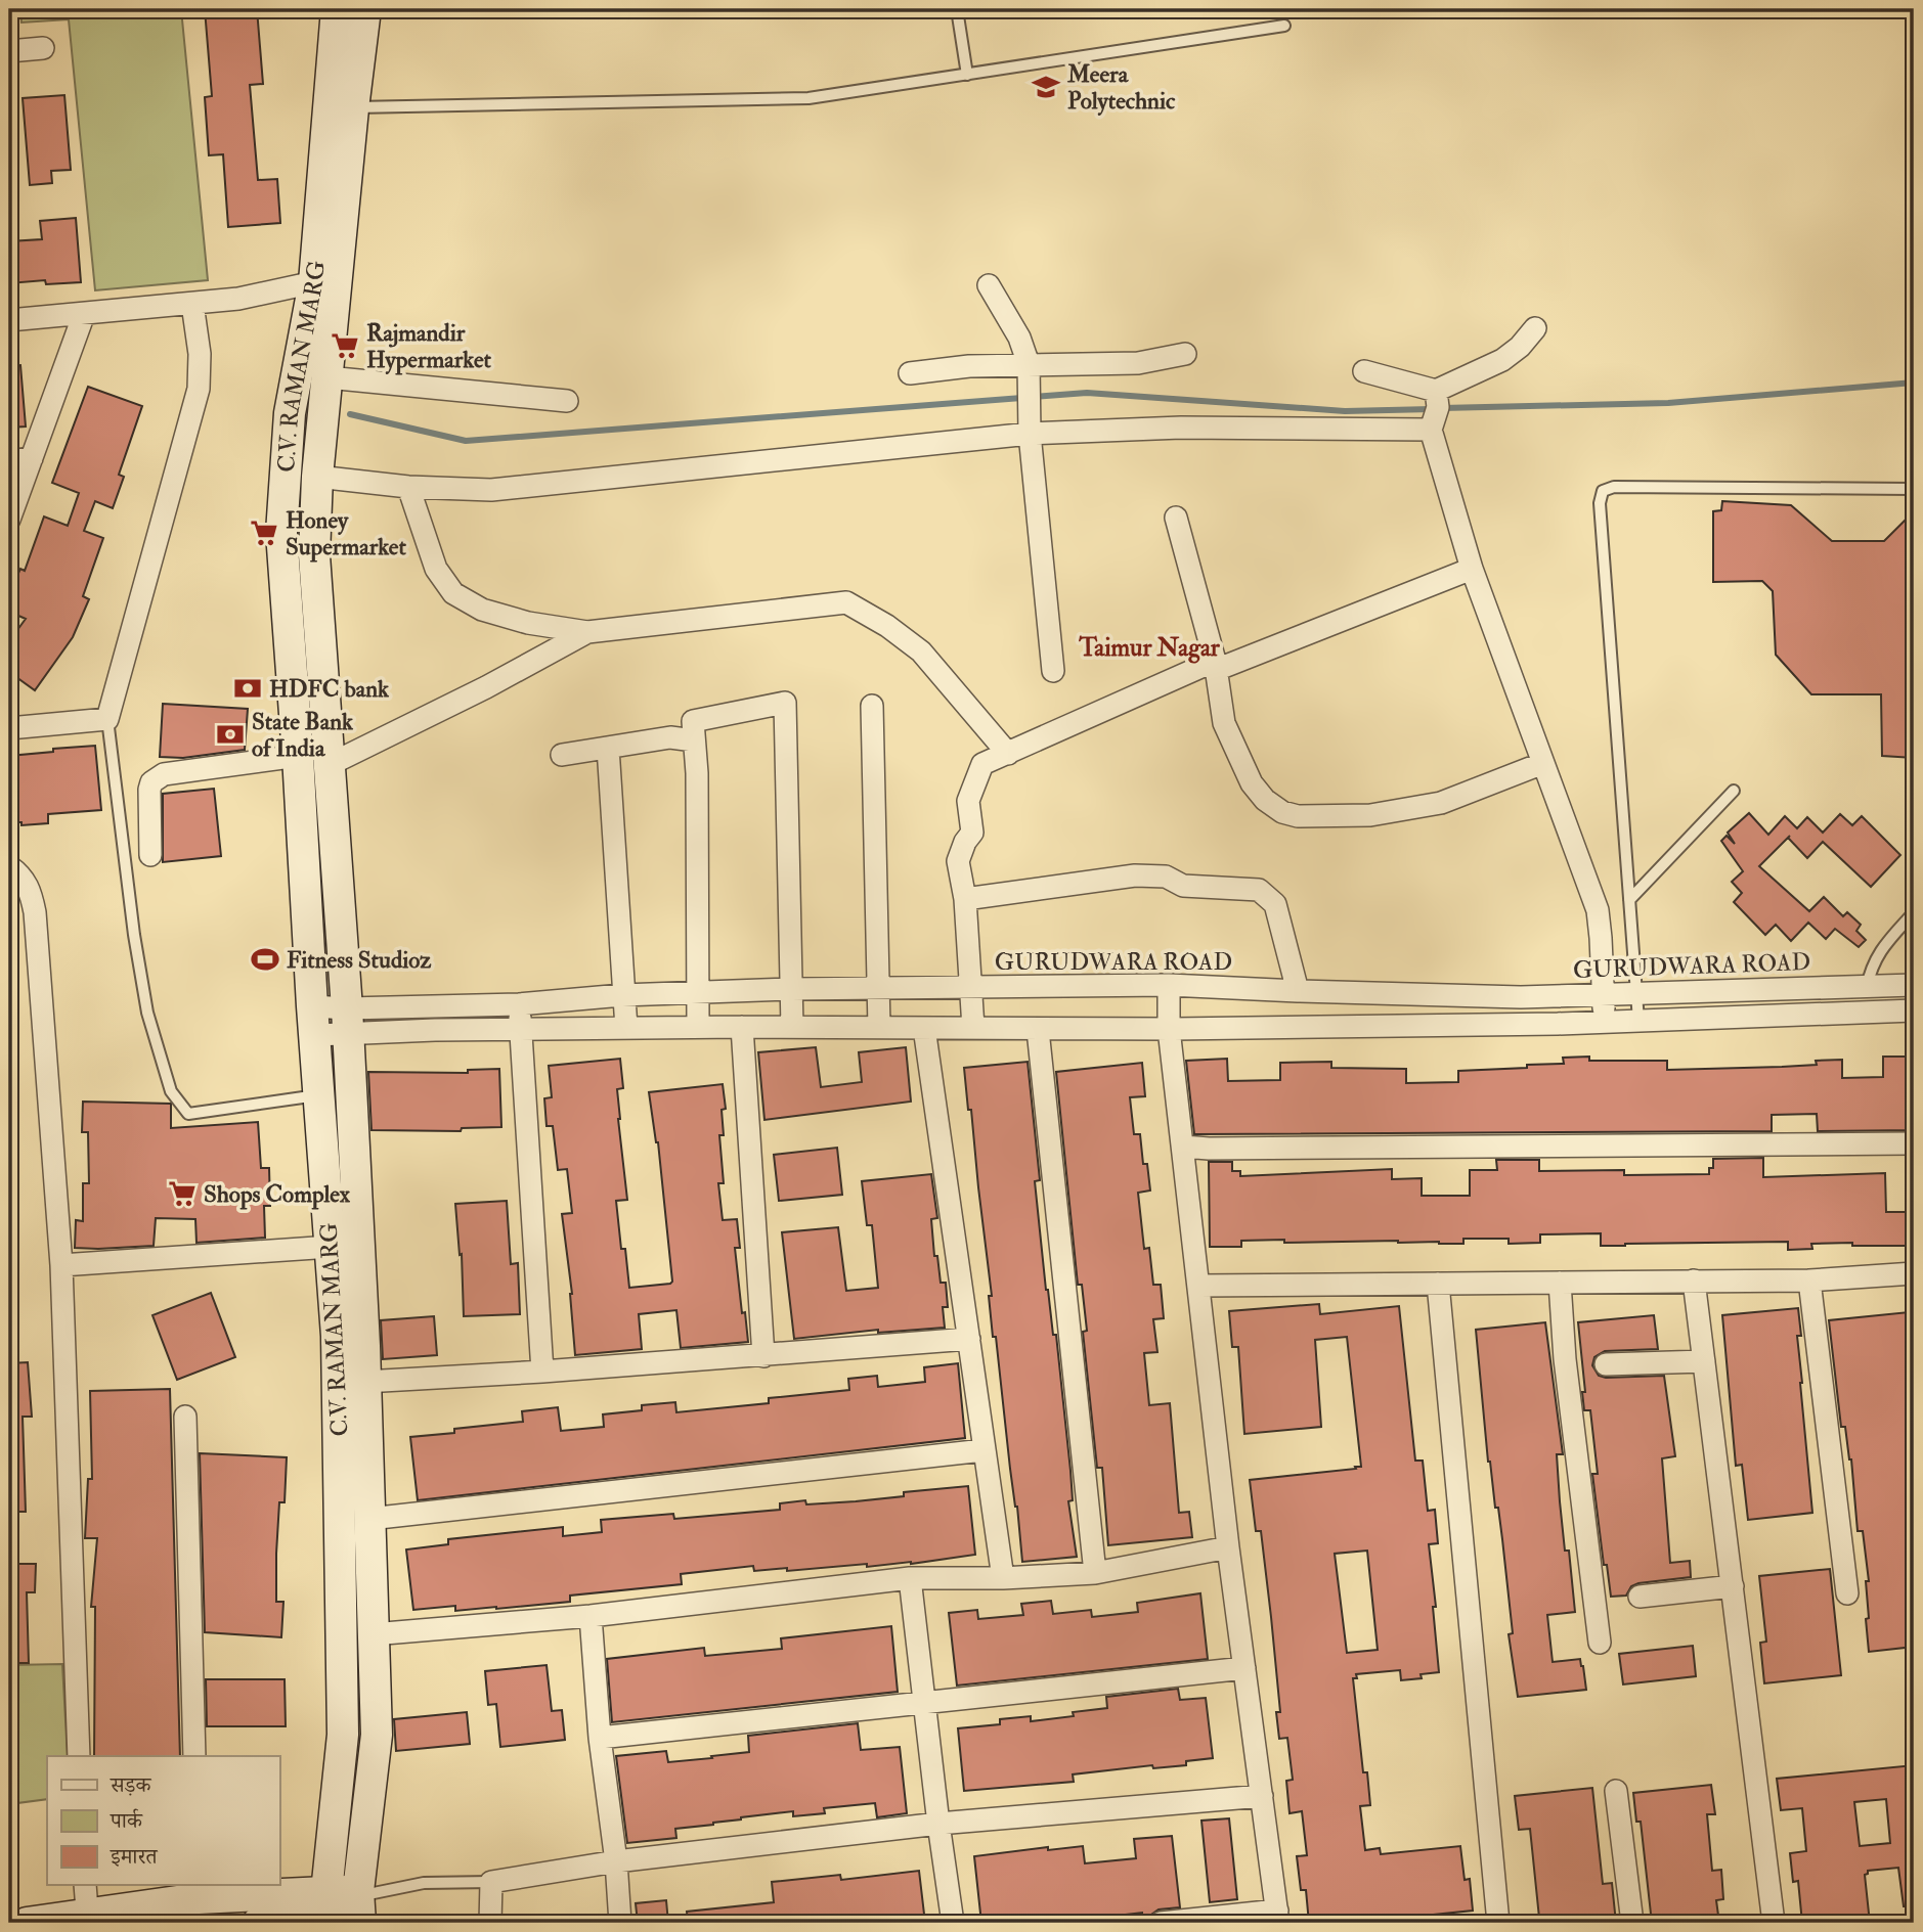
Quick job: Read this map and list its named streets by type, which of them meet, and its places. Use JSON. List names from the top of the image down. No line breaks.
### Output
{"streets":{"main road":["C.V. RAMAN MARG"],"street":["GURUDWARA ROAD"]},"crossings":[["C.V. RAMAN MARG","GURUDWARA ROAD"]],"districts":["Taimur Nagar"],"places":{"school or university":["Meera Polytechnic"],"supermarket":["Rajmandir Hypermarket","Honey Supermarket","Shops Complex"],"bank":["HDFC bank","State Bank of India"],"sports":["Fitness Studioz"]},"legend":["सड़क","पार्क","इमारत"]}
